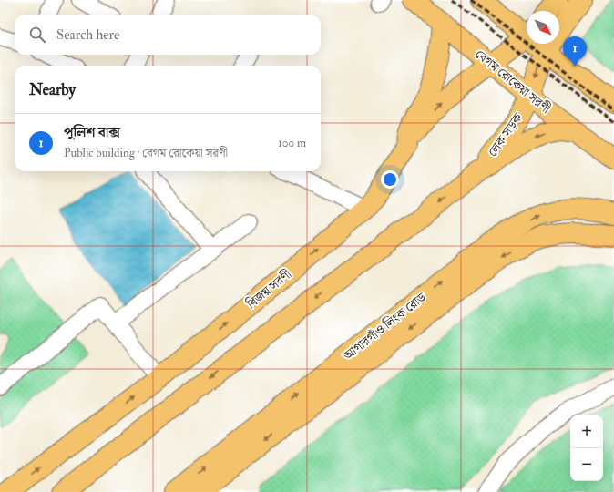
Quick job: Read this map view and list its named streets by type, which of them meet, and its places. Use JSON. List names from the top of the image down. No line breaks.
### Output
{"streets":{"main road":["বেগম রোকেয়া সরণী","লেক সড়ক","বিজয় সরণী","আগারগাঁও লিংক রোড"]},"crossings":[["বেগম রোকেয়া সরণী","লেক সড়ক"],["বেগম রোকেয়া সরণী","বিজয় সরণী"]],"north":"bottom right","page":{"search":"Search here","pins":"1","heading":"Nearby","list":[{"mark":"1","name":"পুলিশ বাক্স","note":"Public building · বেগম রোকেয়া সরণী","value":"100 m"}],"map_buttons":["+","−"]}}
